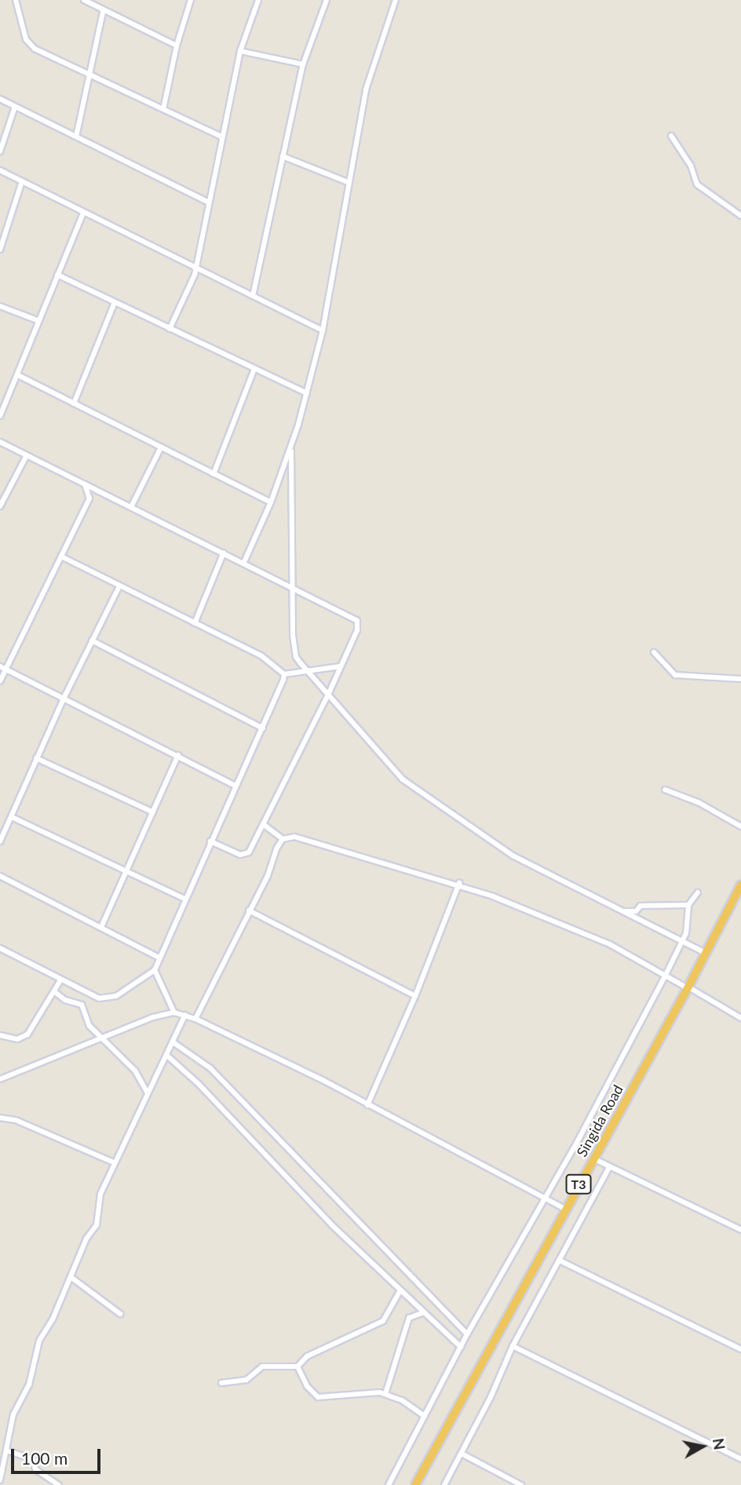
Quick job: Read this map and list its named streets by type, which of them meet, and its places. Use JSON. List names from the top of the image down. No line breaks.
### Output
{"streets":{"highway":["Singida Road","T3"]},"scale_bar":"100 m","north":"right"}
